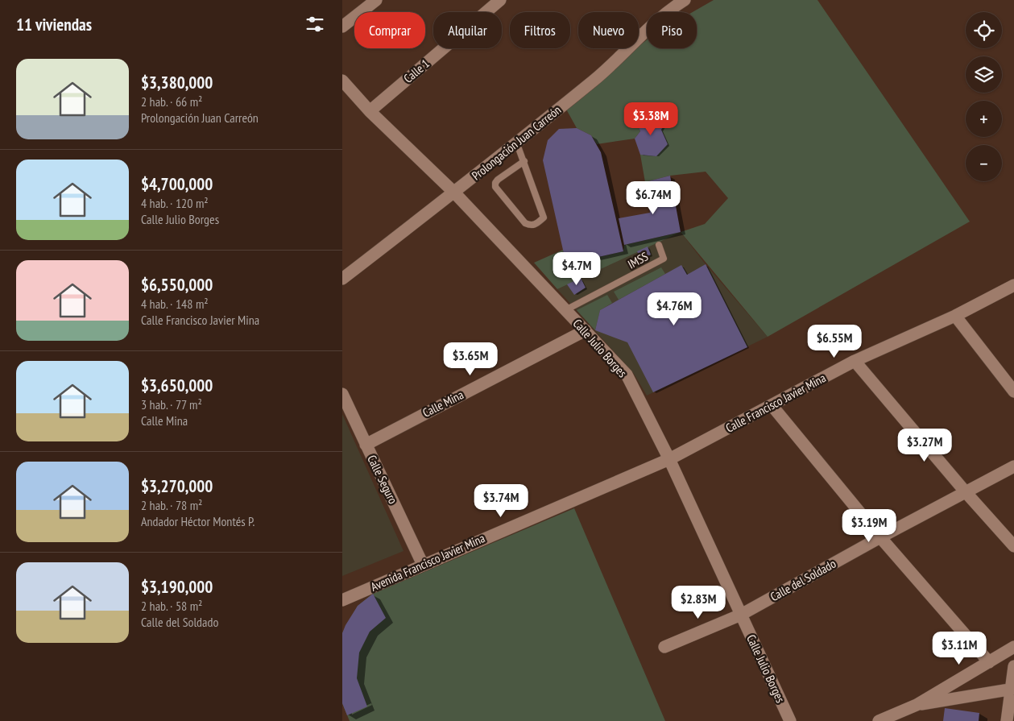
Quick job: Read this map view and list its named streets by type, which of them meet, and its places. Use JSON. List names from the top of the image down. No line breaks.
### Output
{"streets":{"street":["Calle 1","Prolongación Juan Carreón","Calle Julio Borges","Calle Francisco Javier Mina","Calle Mina","Calle Seguro","Avenida Francisco Javier Mina","Calle del Soldado"],"lane":["IMSS"]},"crossings":[["Calle 1","Calle Julio Borges"],["Prolongación Juan Carreón","Calle Julio Borges"],["IMSS","Calle Julio Borges"],["Calle Julio Borges","Calle Francisco Javier Mina"],["Calle Julio Borges","Calle Mina"],["Calle Julio Borges","Avenida Francisco Javier Mina"],["Calle Julio Borges","Calle del Soldado"],["Calle Francisco Javier Mina","Avenida Francisco Javier Mina"],["Calle Mina","Calle Seguro"],["Calle Seguro","Avenida Francisco Javier Mina"]],"page":{"heading":"11 viviendas","map_buttons":["+","−"],"chip":["Comprar","Alquilar","Filtros","Nuevo","Piso"],"list":[{"name":"$3,380,000","note":"2 hab. · 66 m² · Prolongación Juan Carreón"},{"name":"$4,700,000","note":"4 hab. · 120 m² · Calle Julio Borges"},{"name":"$6,550,000","note":"4 hab. · 148 m² · Calle Francisco Javier Mina"},{"name":"$3,650,000","note":"3 hab. · 77 m² · Calle Mina"},{"name":"$3,270,000","note":"2 hab. · 78 m² · Andador Héctor Montés P."},{"name":"$3,190,000","note":"2 hab. · 58 m² · Calle del Soldado"}],"price":["$3.38M","$6.74M","$4.7M","$4.76M","$6.55M","$3.65M","$3.27M","$3.74M","$3.19M","$2.83M","$3.11M"]}}
